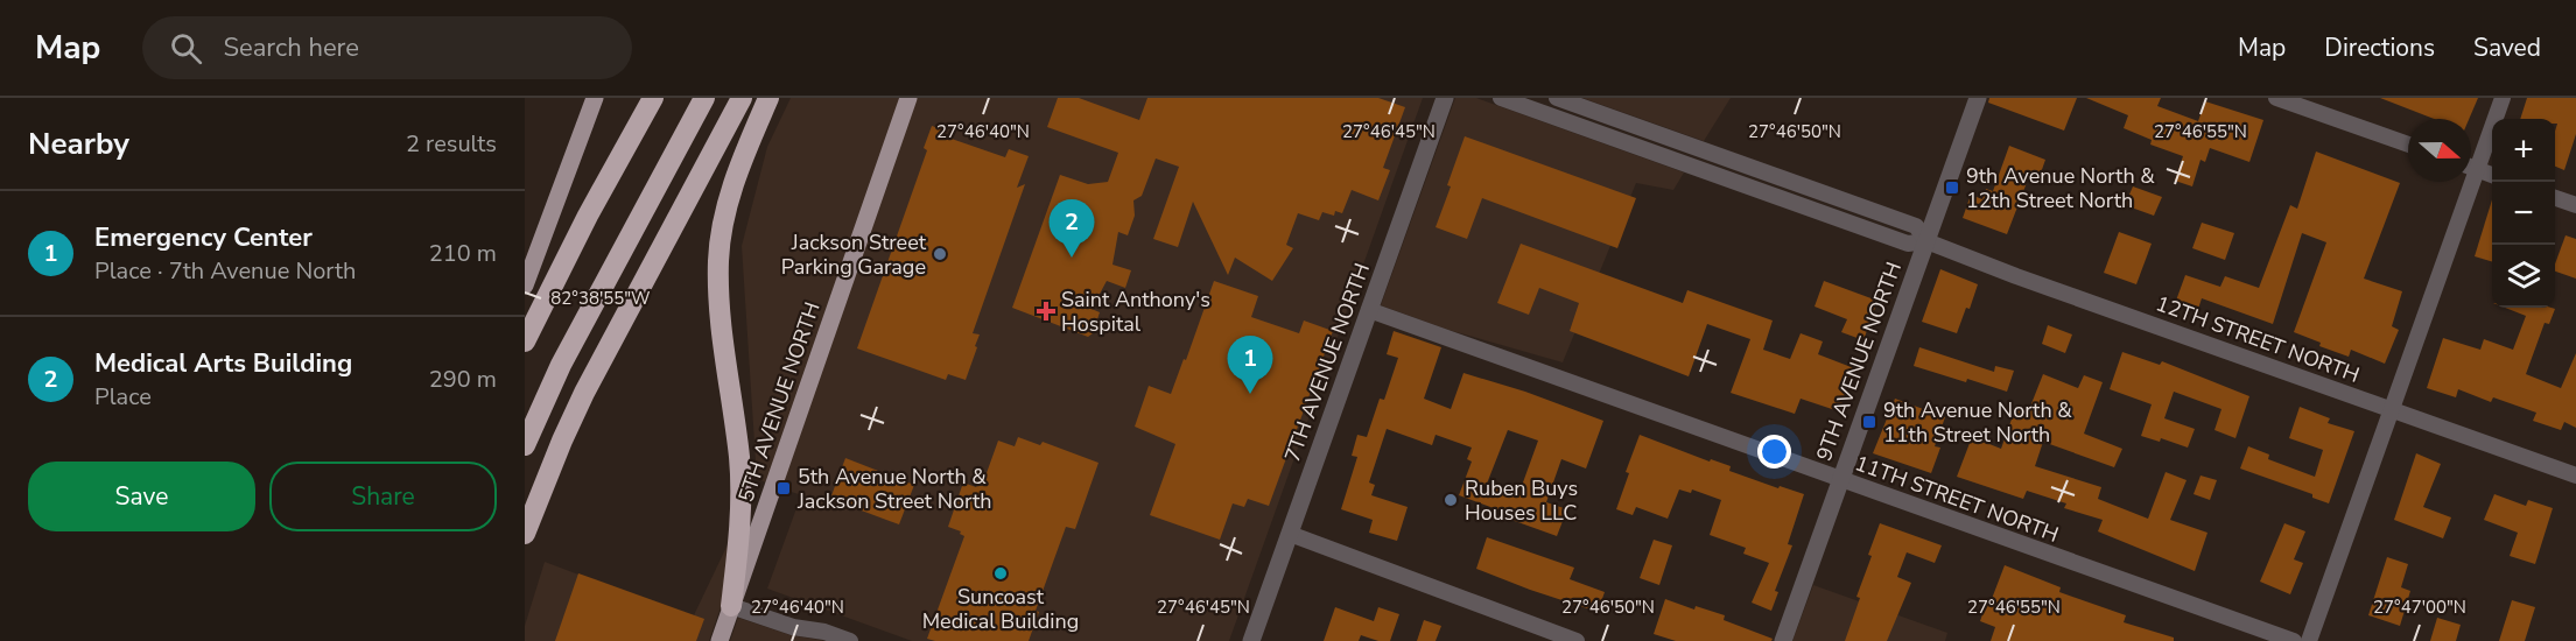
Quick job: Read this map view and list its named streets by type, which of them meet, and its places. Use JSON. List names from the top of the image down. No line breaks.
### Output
{"streets":{"main road":["5TH AVENUE NORTH"],"street":["12TH STREET NORTH","9TH AVENUE NORTH","7TH AVENUE NORTH","11TH STREET NORTH"]},"crossings":[["12TH STREET NORTH","9TH AVENUE NORTH"],["9TH AVENUE NORTH","11TH STREET NORTH"],["7TH AVENUE NORTH","11TH STREET NORTH"]],"places":{"transit":["9th Avenue North & 12th Street North","9th Avenue North & 11th Street North","5th Avenue North & Jackson Street North"],"other":["Jackson Street Parking Garage","Ruben Buys Houses LLC","Suncoast Medical Building"],"health":["Saint Anthony's Hospital"]},"north":"right","page":{"header":"Map","search":"Search here","nav":["Map","Directions","Saved"],"heading":["Nearby","2 results"],"map_buttons":["+","−"],"list":[{"mark":"1","name":"Emergency Center","note":"Place · 7th Avenue North","value":"210 m"},{"mark":"2","name":"Medical Arts Building","note":"Place","value":"290 m"}],"pins":["2","1"],"buttons":["Save","Share"]},"coordinates":["27°46'40\"N","27°46'45\"N","27°46'50\"N","27°46'55\"N","82°38'55\"W","27°47'00\"N"]}
